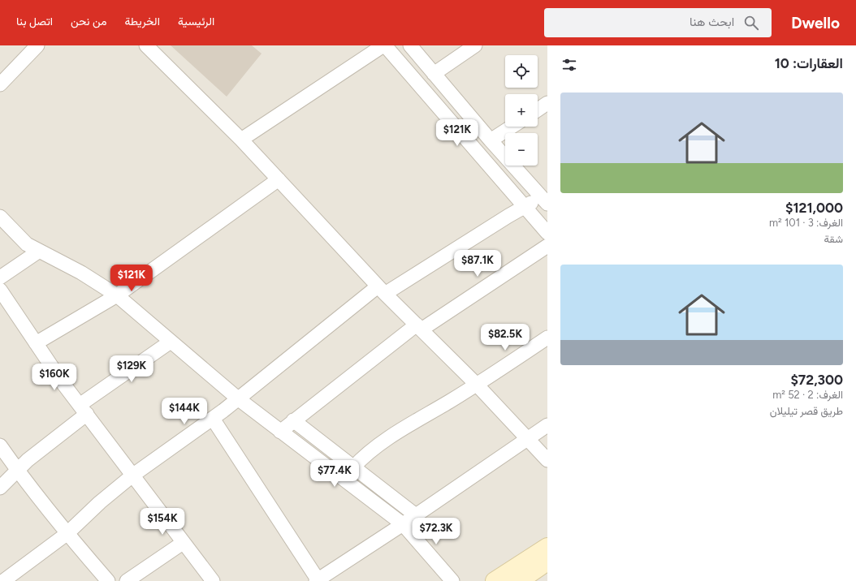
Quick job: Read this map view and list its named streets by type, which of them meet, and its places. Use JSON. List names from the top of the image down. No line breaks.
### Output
{"page":{"header":"Dwello","search":"ابحث هنا","nav":["الرئيسية","الخريطة","من نحن","اتصل بنا"],"heading":"العقارات: 10","map_buttons":["+","−"],"list":[{"name":"$121,000","note":"الغرف: 3 · 101 m² · شقة"},{"name":"$72,300","note":"الغرف: 2 · 52 m² · طريق قصر تيليلان"}],"price":["$121K","$87.1K","$121K","$82.5K","$129K","$160K","$144K","$77.4K","$154K","$72.3K"]}}
